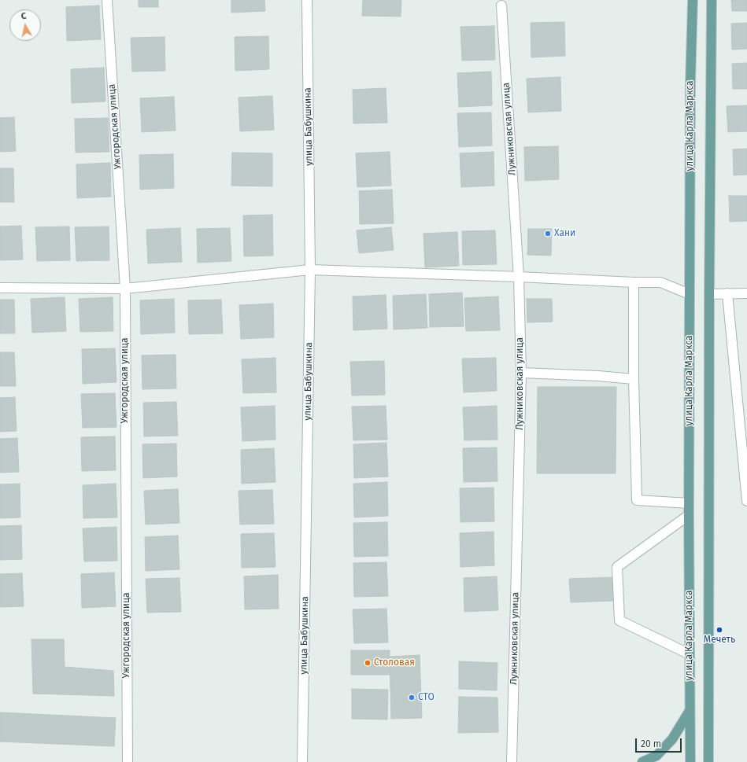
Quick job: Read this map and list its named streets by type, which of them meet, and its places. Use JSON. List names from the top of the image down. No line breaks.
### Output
{"streets":{"main road":["улица Карла Маркса"],"street":["Ужгородская улица","улица Бабушкина","Лужниковская улица"]},"places":["Хани","Мечеть","Столовая","СТО"],"scale_bar":"20 m","north":"top"}
